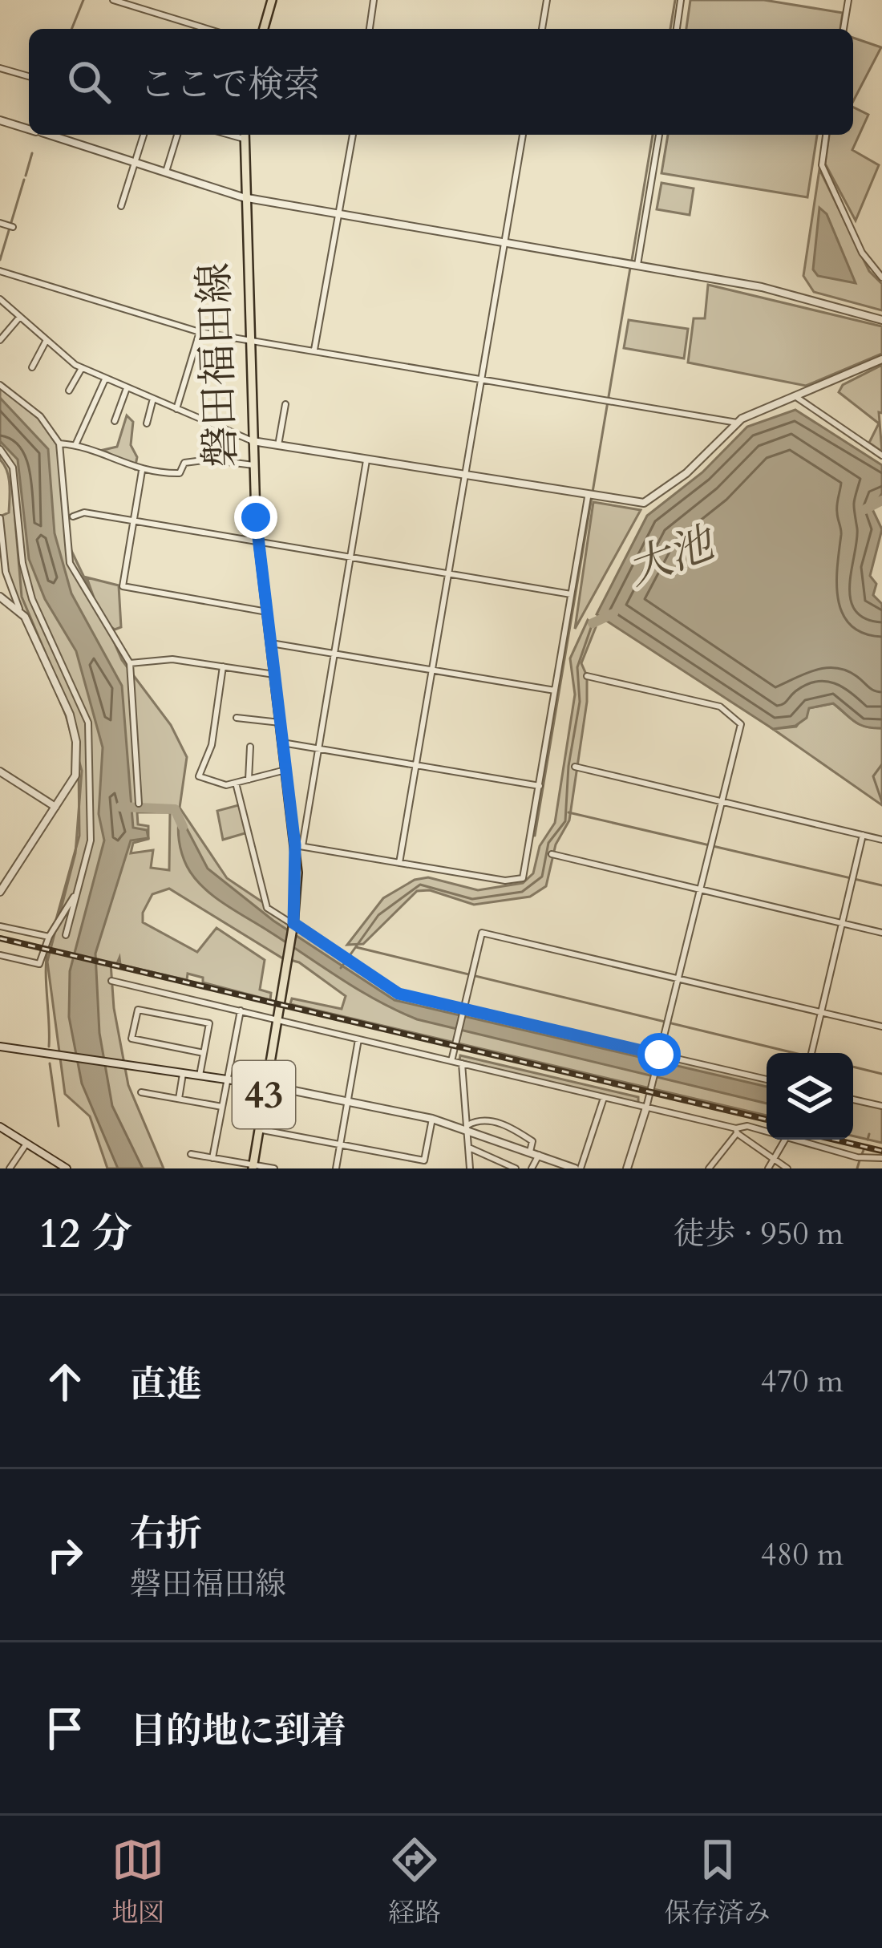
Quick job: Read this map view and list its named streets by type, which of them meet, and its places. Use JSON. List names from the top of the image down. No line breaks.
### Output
{"streets":{"main road":["磐田福田線","43"]},"water":["大池"],"page":{"search":"ここで検索","heading":["12 分","徒歩 · 950 m"],"list":[["直進","470 m"],["右折","磐田福田線","480 m"],"目的地に到着"],"nav":["地図","経路","保存済み"]}}
